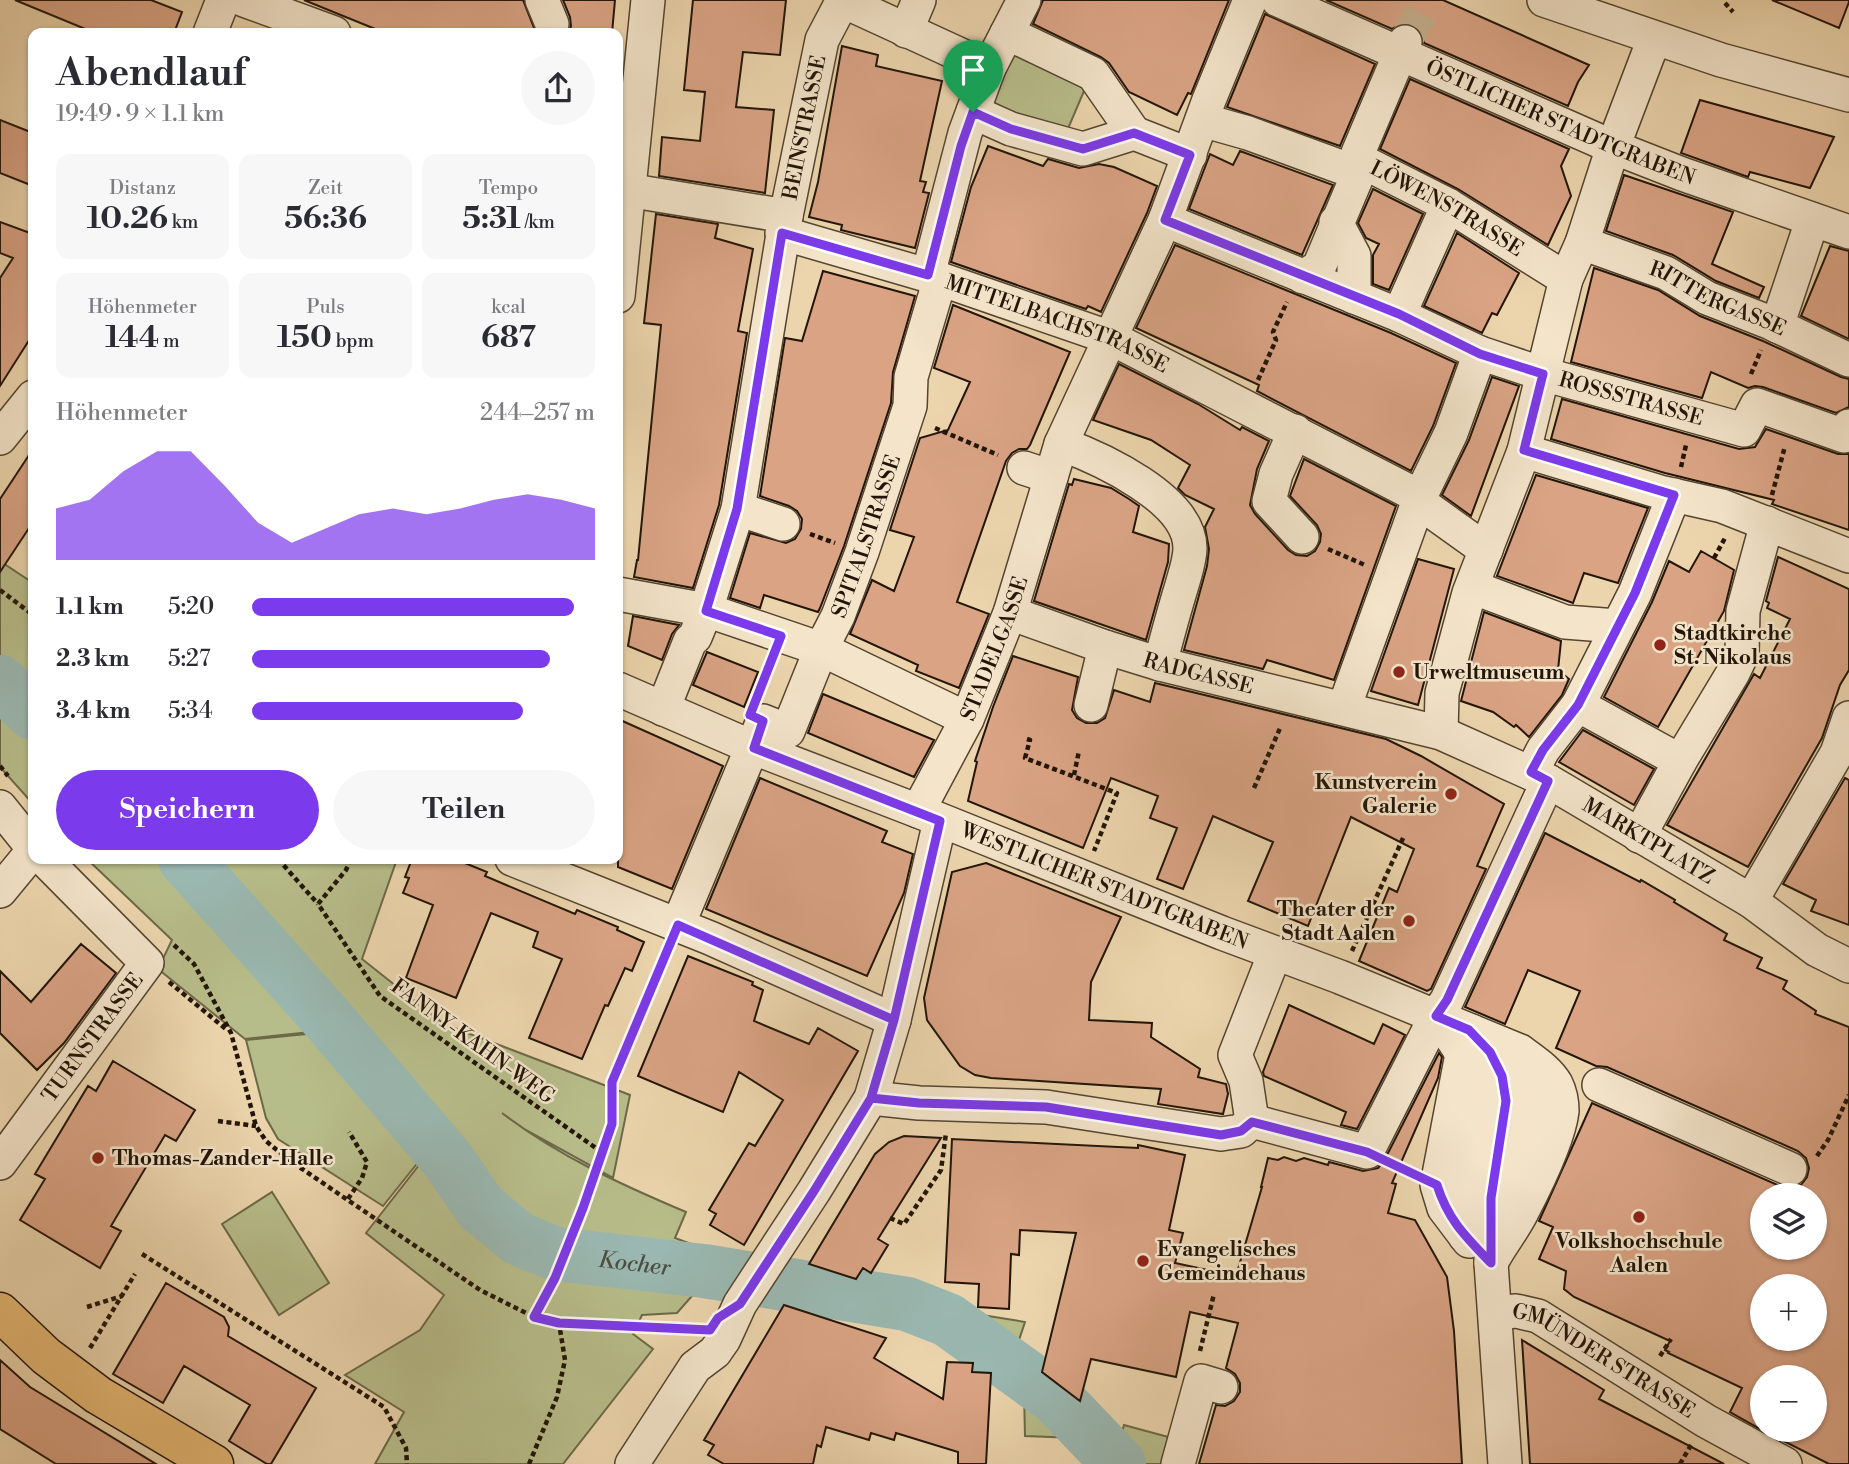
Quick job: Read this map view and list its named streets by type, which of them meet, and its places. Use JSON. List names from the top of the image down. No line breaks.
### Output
{"streets":{"street":["ÖSTLICHER STADTGRABEN","BEINSTRASSE","LÖWENSTRASSE","RITTERGASSE","MITTELBACHSTRASSE","ROSSSTRASSE","SPITALSTRASSE","STADELGASSE","RADGASSE","MARKTPLATZ","WESTLICHER STADTGRABEN","TURNSTRASSE","GMÜNDER STRASSE"],"path":["FANNY-KAHN-WEG"]},"crossings":[["BEINSTRASSE","MITTELBACHSTRASSE"],["BEINSTRASSE","WESTLICHER STADTGRABEN"],["LÖWENSTRASSE","STADELGASSE"],["MITTELBACHSTRASSE","SPITALSTRASSE"],["MITTELBACHSTRASSE","STADELGASSE"],["ROSSSTRASSE","STADELGASSE"],["SPITALSTRASSE","WESTLICHER STADTGRABEN"],["STADELGASSE","RADGASSE"],["STADELGASSE","WESTLICHER STADTGRABEN"],["RADGASSE","MARKTPLATZ"],["WESTLICHER STADTGRABEN","GMÜNDER STRASSE"]],"water":["Kocher"],"places":["Stadtkirche St. Nikolaus","Urweltmuseum","Kunstverein Galerie","Theater der Stadt Aalen","Thomas-Zander-Halle","Volkshochschule Aalen","Evangelisches Gemeindehaus"],"page":{"heading":["Abendlauf","19:49 · 9 × 1.1 km"],"stats":[["Distanz","10.26 km"],["Zeit","56:36"],["Tempo","5:31 /km"],["Höhenmeter","144 m"],["Puls","150 bpm"],["kcal","687"]],"chart":["Höhenmeter","244–257 m"],"list":[{"name":"1.1 km","note":"5:20"},{"name":"2.3 km","note":"5:27"},{"name":"3.4 km","note":"5:34"}],"buttons":["Speichern","Teilen"],"map_buttons":["+","−"]}}
